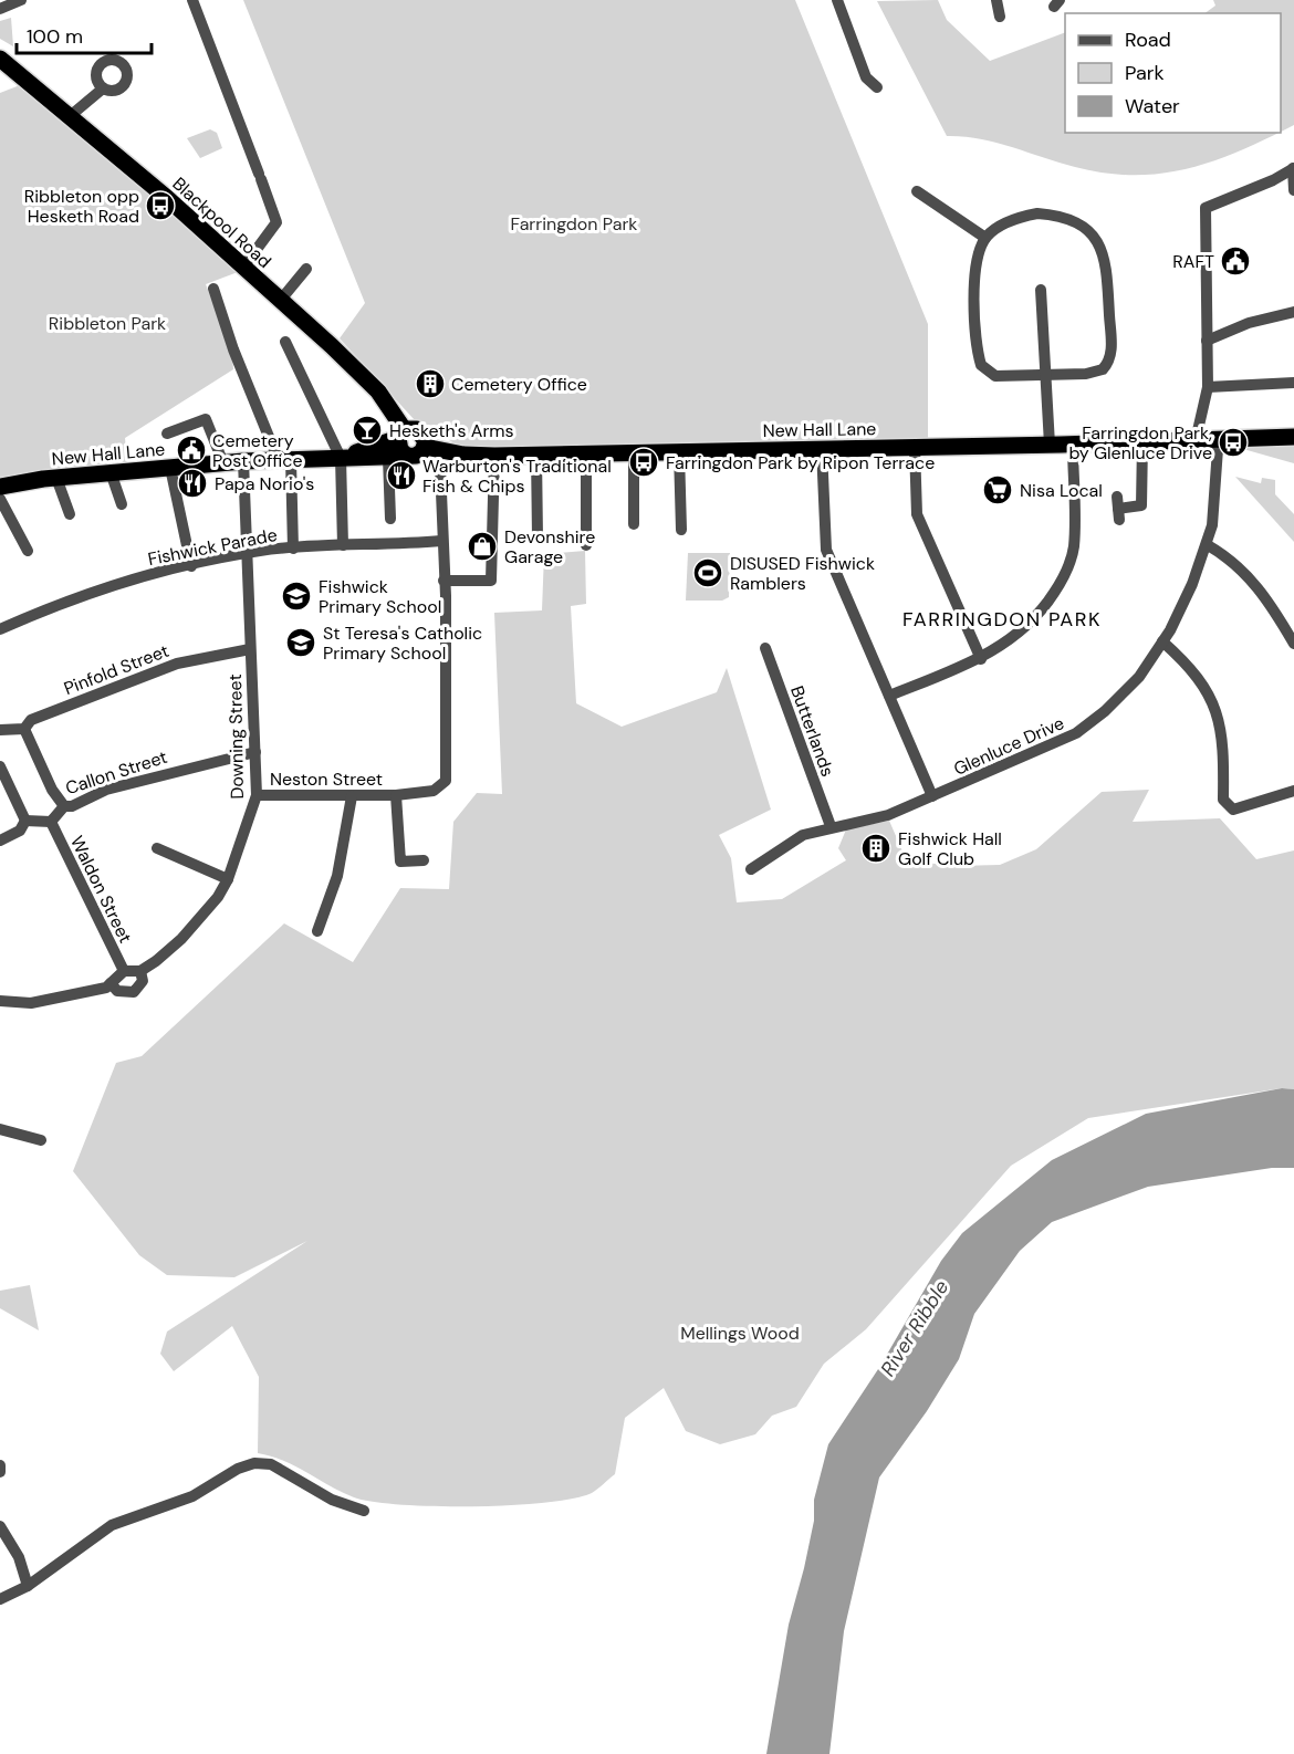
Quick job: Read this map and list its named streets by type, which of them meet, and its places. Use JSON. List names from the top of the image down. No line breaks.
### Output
{"streets":{"highway":["Blackpool Road","New Hall Lane"],"street":["Fishwick Parade","Pinfold Street","Butterlands","Downing Street","Glenluce Drive","Callon Street","Neston Street","Waldon Street"]},"crossings":[["Blackpool Road","New Hall Lane"],["New Hall Lane","Downing Street"],["New Hall Lane","Glenluce Drive"],["Fishwick Parade","Downing Street"],["Fishwick Parade","Neston Street"],["Pinfold Street","Downing Street"],["Butterlands","Glenluce Drive"],["Downing Street","Callon Street"],["Downing Street","Neston Street"],["Callon Street","Waldon Street"]],"districts":["FARRINGDON PARK"],"water":["River Ribble"],"parks":["Farringdon Park","Ribbleton Park","Mellings Wood"],"places":{"bus stop":["Ribbleton opp Hesketh Road","Farringdon Park, by Glenluce Drive","Farringdon Park by Ripon Terrace"],"public building":["RAFT","Cemetery Post Office"],"building":["Cemetery Office","Fishwick Hall Golf Club"],"bar":["Hesketh's Arms"],"restaurant":["Warburton's Traditional Fish & Chips","Papa Norio's"],"supermarket":["Nisa Local"],"shop":["Devonshire Garage"],"sports":["DISUSED Fishwick Ramblers"],"school or university":["Fishwick Primary School","St Teresa's Catholic Primary School"]},"legend":["Road","Park","Water"],"scale_bar":"100 m"}
